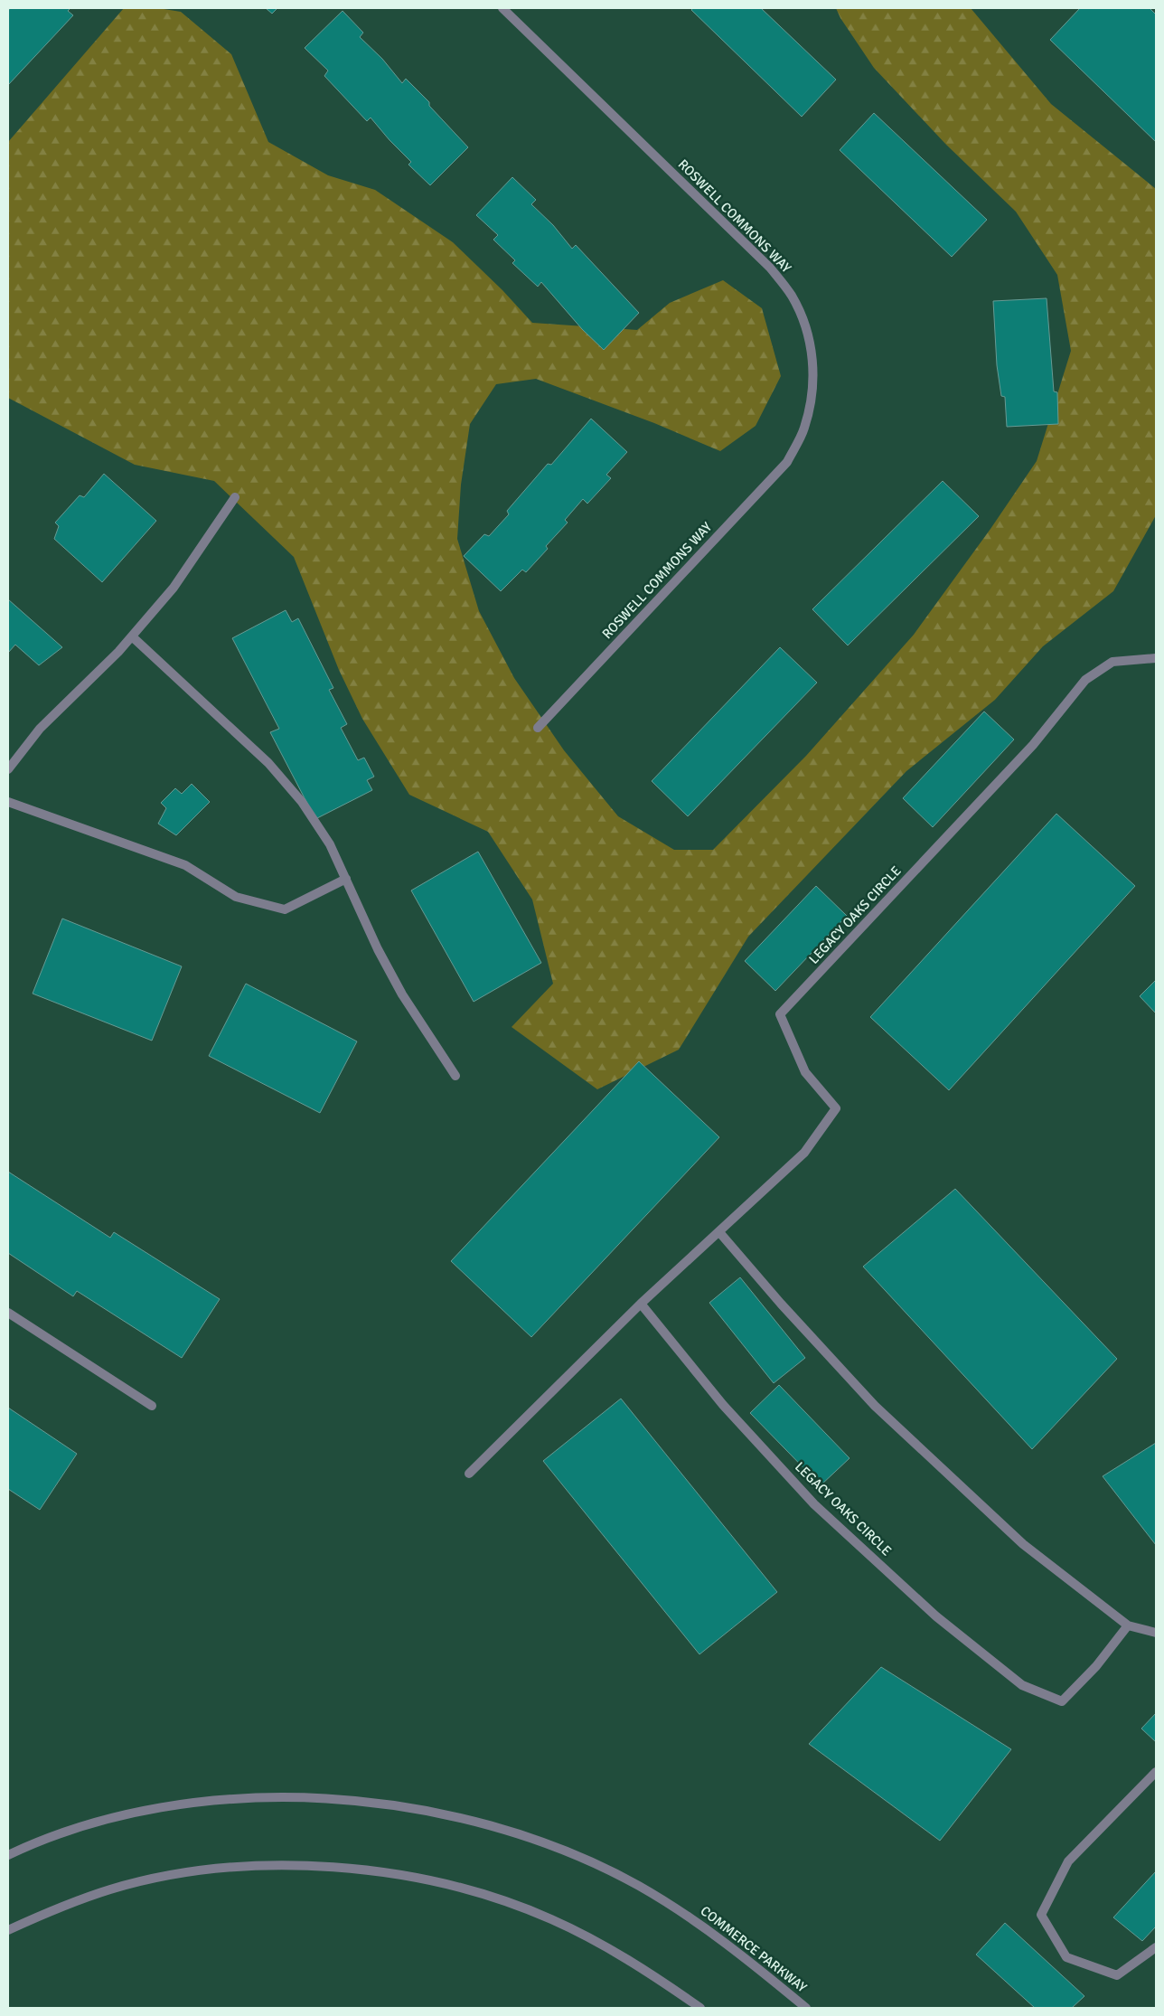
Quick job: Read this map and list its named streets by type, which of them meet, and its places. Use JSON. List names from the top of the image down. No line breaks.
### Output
{"streets":{"street":["ROSWELL COMMONS WAY","LEGACY OAKS CIRCLE","COMMERCE PARKWAY"]}}
